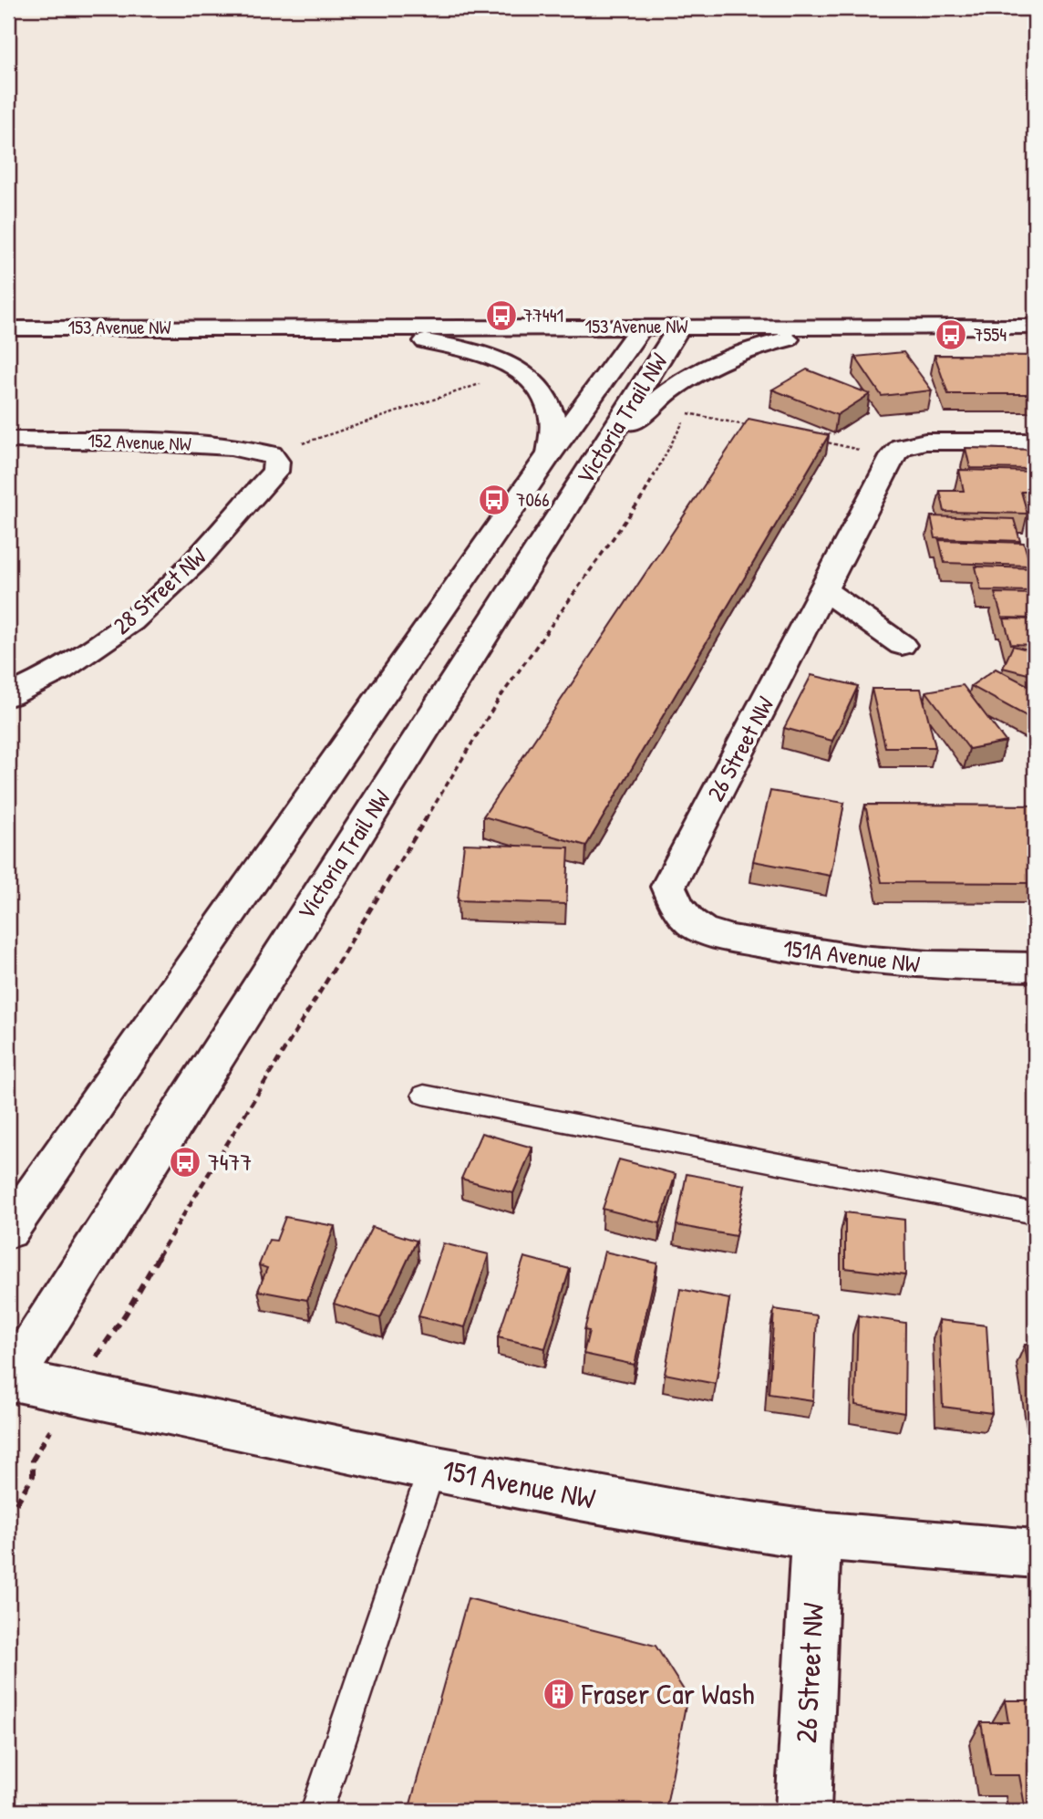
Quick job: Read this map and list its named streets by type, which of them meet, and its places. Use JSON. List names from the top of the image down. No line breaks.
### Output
{"streets":{"main road":["153 Avenue NW","Victoria Trail NW","152 Avenue NW","28 Street NW","26 Street NW","151A Avenue NW","151 Avenue NW"]},"crossings":[["153 Avenue NW","Victoria Trail NW"],["Victoria Trail NW","151 Avenue NW"],["152 Avenue NW","28 Street NW"],["26 Street NW","151A Avenue NW"],["26 Street NW","151 Avenue NW"]],"places":{"bus stop":["77441","7554","7066","7477"],"building":["Fraser Car Wash"]}}
